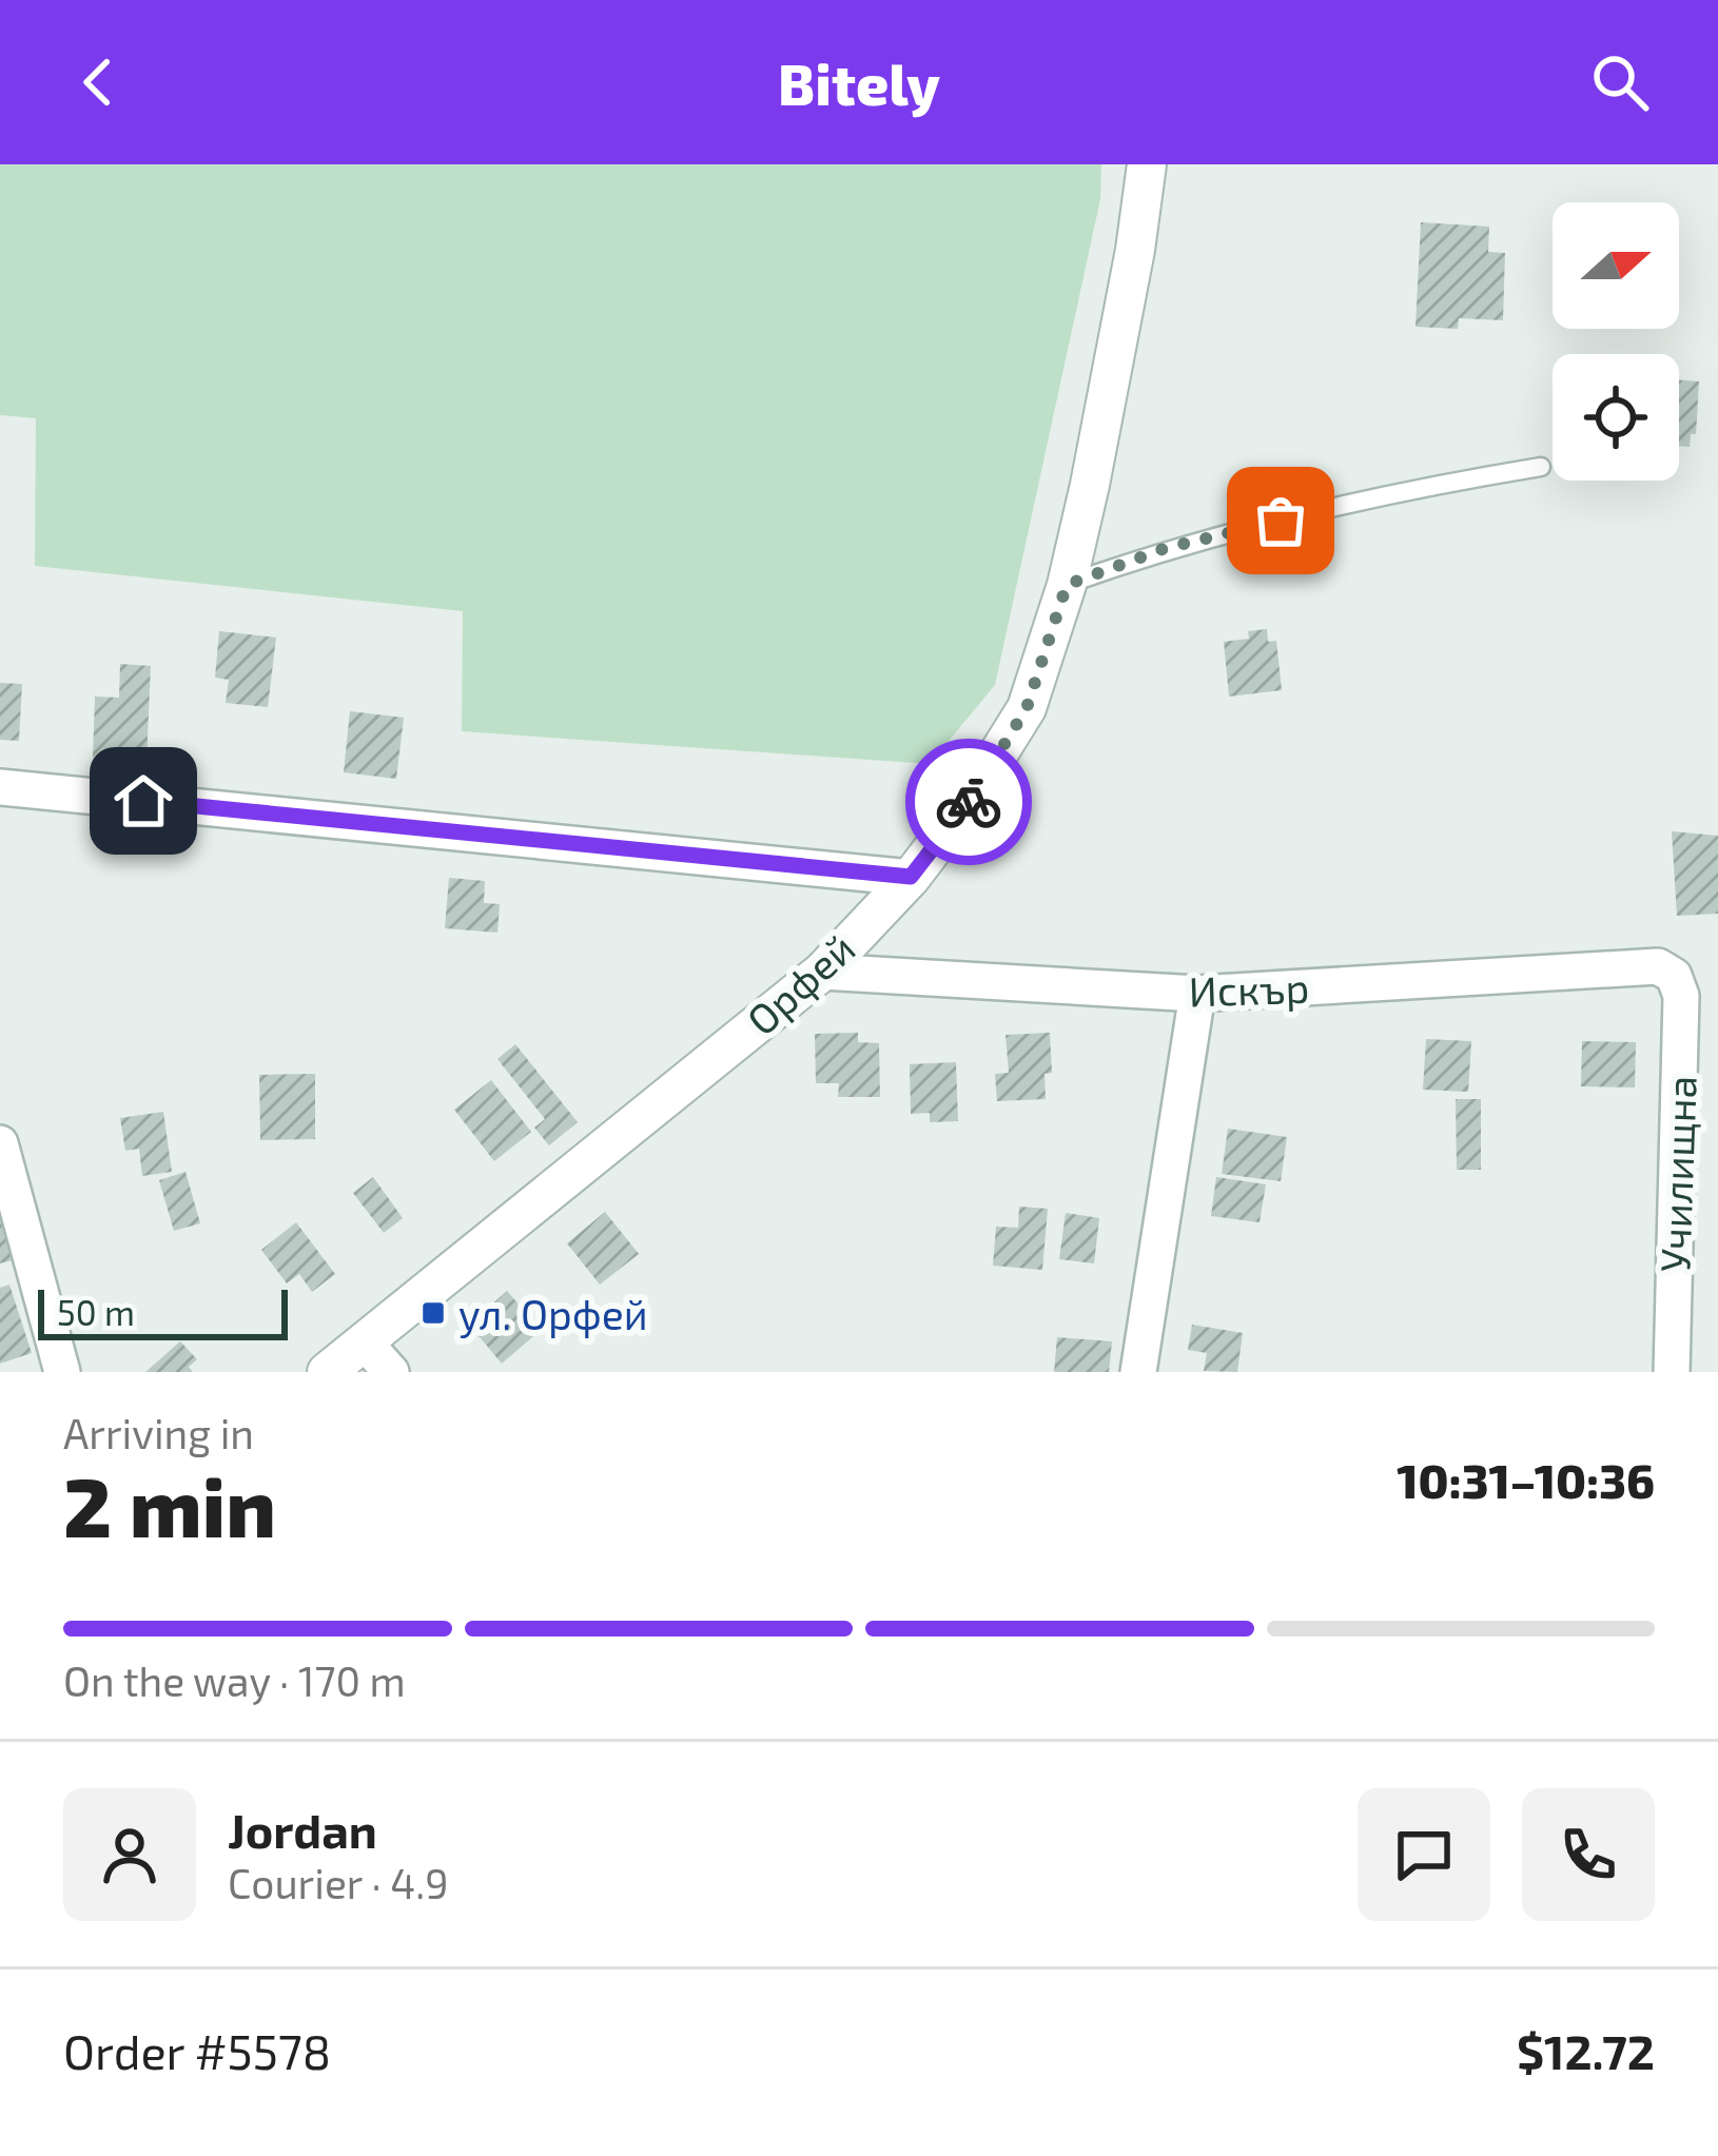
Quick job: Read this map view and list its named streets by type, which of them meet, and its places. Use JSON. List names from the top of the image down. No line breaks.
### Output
{"streets":{"street":["Орфей","Искър","Училищна"]},"crossings":[["Орфей","Искър"],["Искър","Училищна"]],"places":{"transit":["ул. Орфей"]},"scale_bar":"50 m","north":"right","page":{"header":"Bitely","scale":"50 m","heading":["2 min","Arriving in","10:31–10:36"],"panel":["Jordan","Courier · 4.9","Order #5578","$12.72"],"bar":"On the way · 170 m"}}
